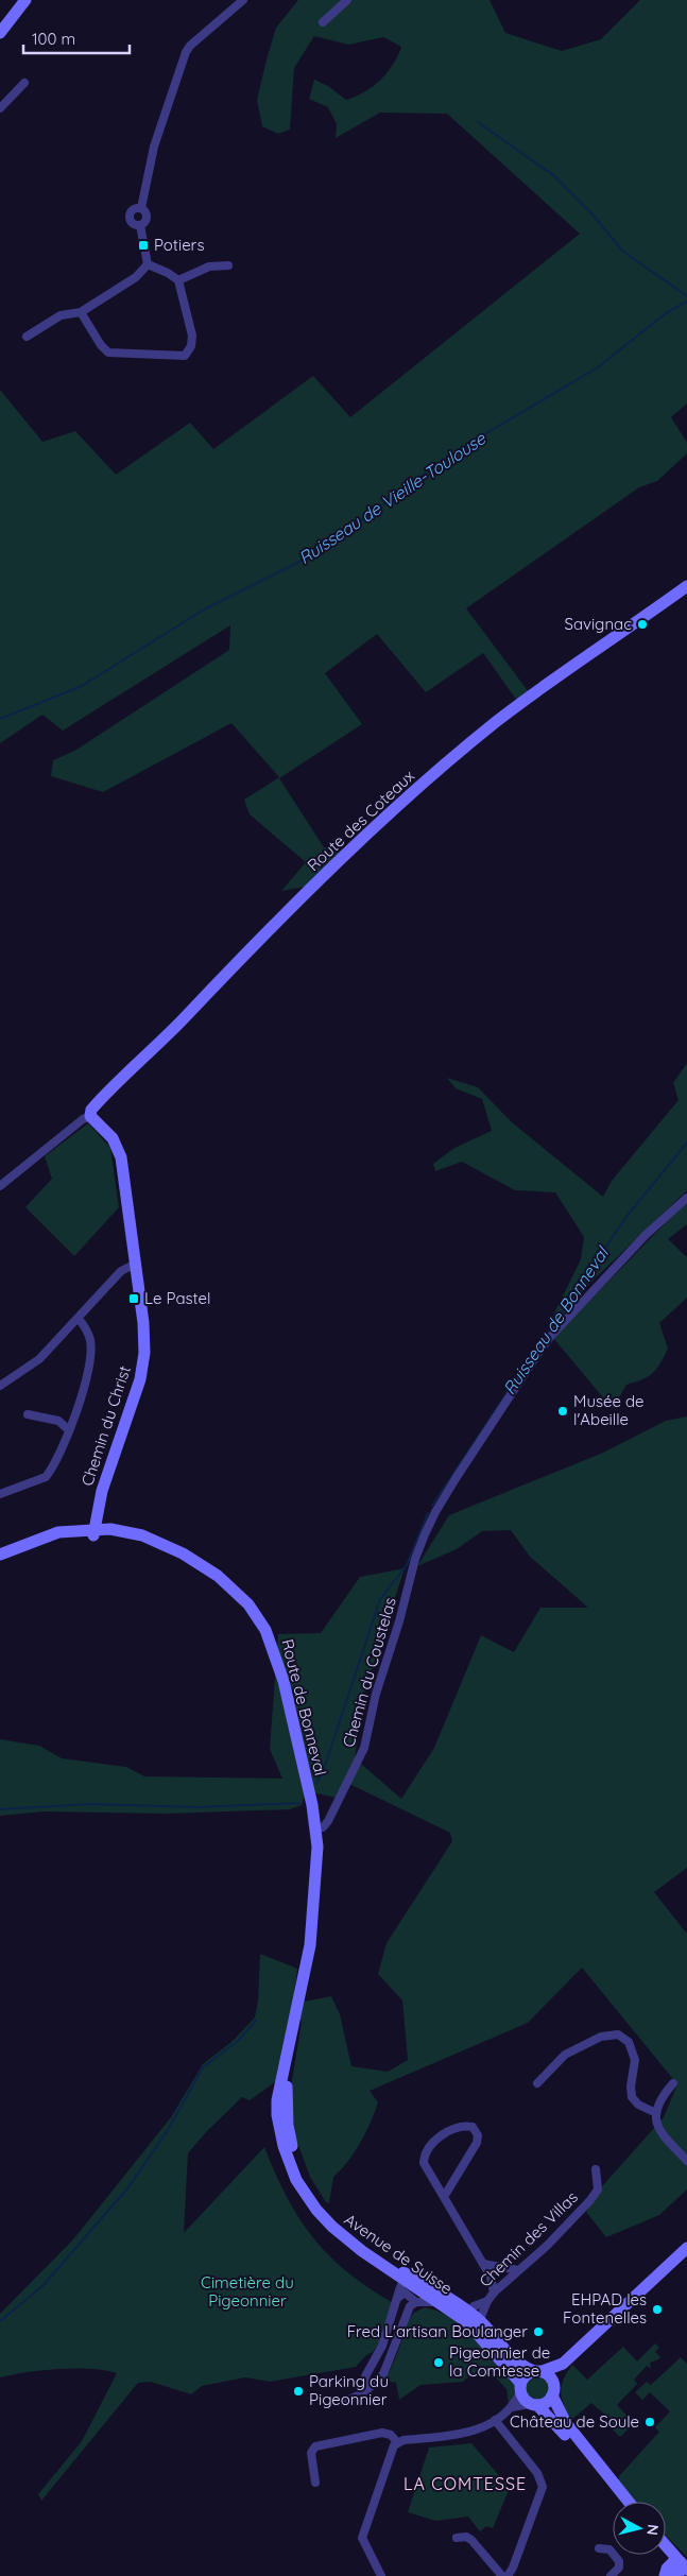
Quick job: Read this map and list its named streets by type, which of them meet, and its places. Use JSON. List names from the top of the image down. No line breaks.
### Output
{"streets":{"street":["Route des Coteaux","Chemin du Christ","Chemin du Coustelas","Route de Bonneval","Chemin des Villas","Avenue de Suisse"]},"crossings":[["Route des Coteaux","Chemin du Christ"],["Chemin du Christ","Route de Bonneval"],["Chemin du Coustelas","Route de Bonneval"],["Chemin du Coustelas","Avenue de Suisse"],["Route de Bonneval","Avenue de Suisse"],["Chemin des Villas","Avenue de Suisse"]],"districts":["LA COMTESSE"],"water":["Ruisseau de Vieille-Toulouse","Ruisseau de Bonneval"],"parks":["Cimetière du Pigeonnier"],"places":{"transit":["Potiers","Le Pastel"],"other":["Savignac","Musée de l'Abeille","EHPAD les Fontenelles","Fred L'artisan Boulanger","Pigeonnier de la Comtesse","Parking du Pigeonnier","Château de Soule"]},"scale_bar":"100 m","north":"right"}
